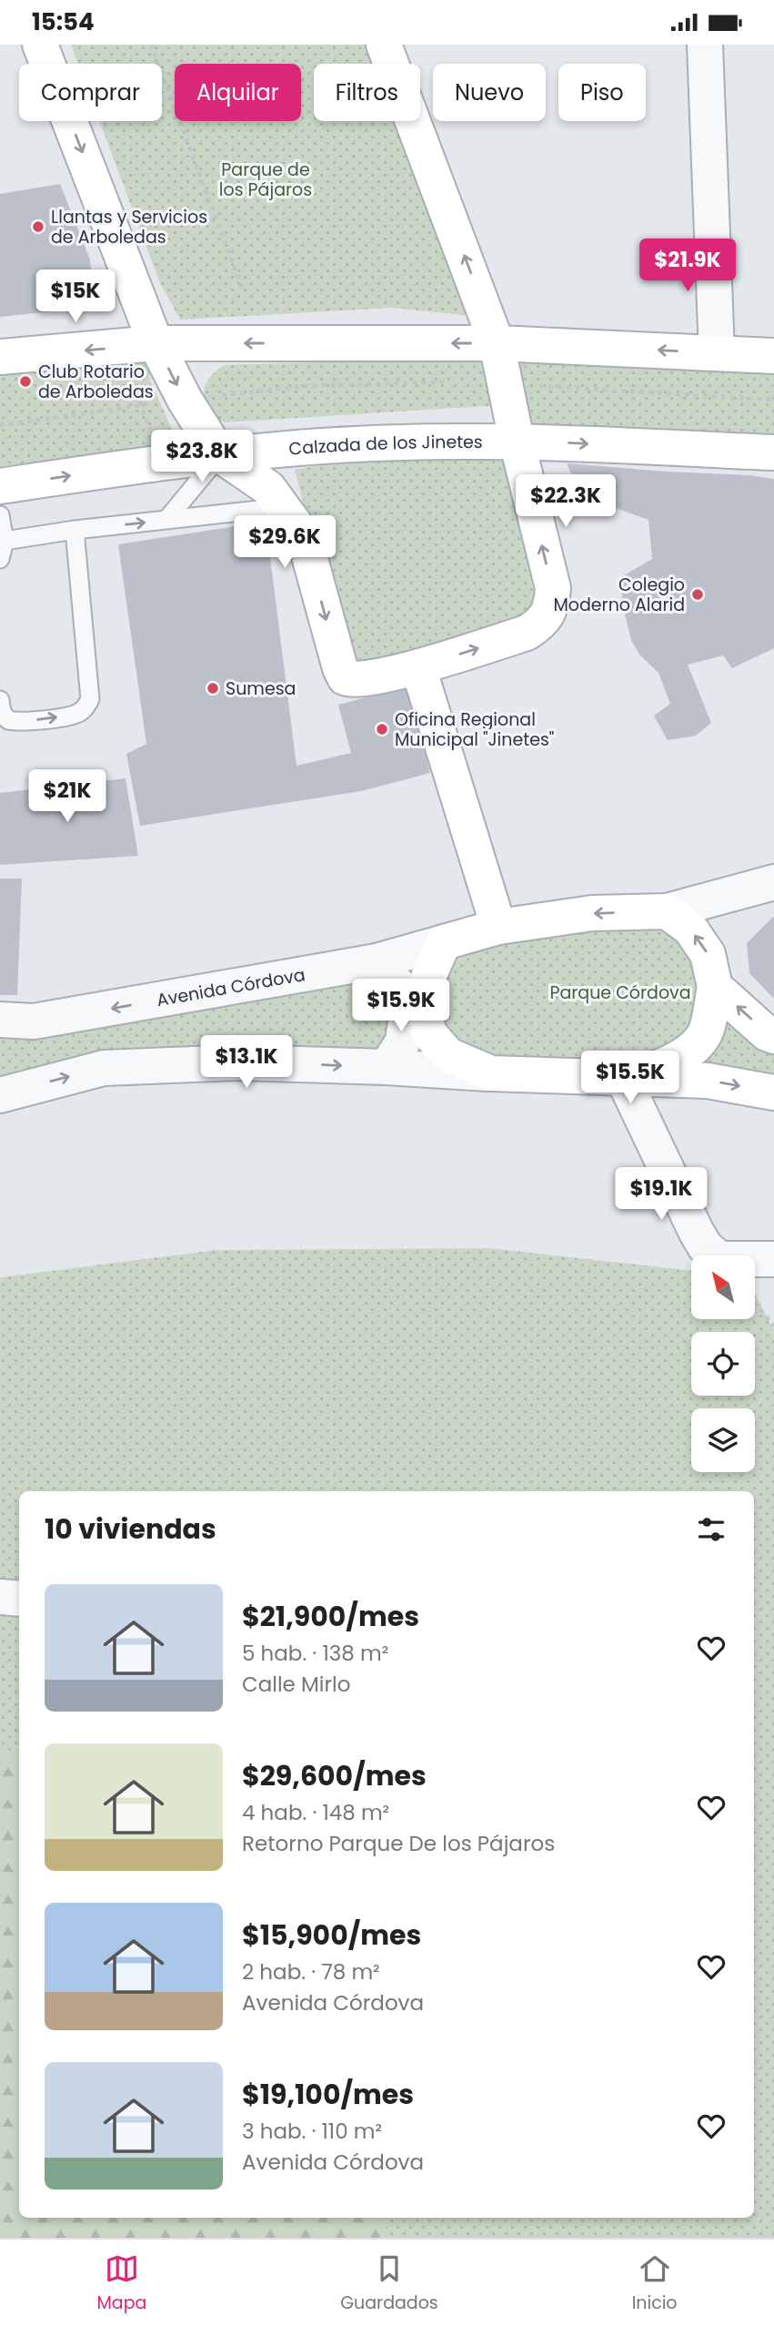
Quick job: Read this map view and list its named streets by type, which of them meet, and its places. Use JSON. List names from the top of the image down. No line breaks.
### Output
{"streets":{"main road":["Calzada de los Jinetes","Avenida Córdova"]},"one_way":["Avenida Córdova"],"parks":["Parque de los Pájaros","Parque Córdova"],"places":["Llantas y Servicios de Arboledas","Club Rotario de Arboledas","Colegio Moderno Alarid","Sumesa","Oficina Regional Municipal \"Jinetes\""],"north":"top left","page":{"status":"15:54","chip":["Comprar","Alquilar","Filtros","Nuevo","Piso"],"price":["$21.9K","$15K","$23.8K","$22.3K","$29.6K","$21K","$15.9K","$13.1K","$15.5K","$19.1K"],"heading":"10 viviendas","list":[{"name":"$21,900/mes","note":"5 hab. · 138 m² · Calle Mirlo"},{"name":"$29,600/mes","note":"4 hab. · 148 m² · Retorno Parque De los Pájaros"},{"name":"$15,900/mes","note":"2 hab. · 78 m² · Avenida Córdova"},{"name":"$19,100/mes","note":"3 hab. · 110 m² · Avenida Córdova"}],"tabs":["Mapa","Guardados","Inicio"]}}
